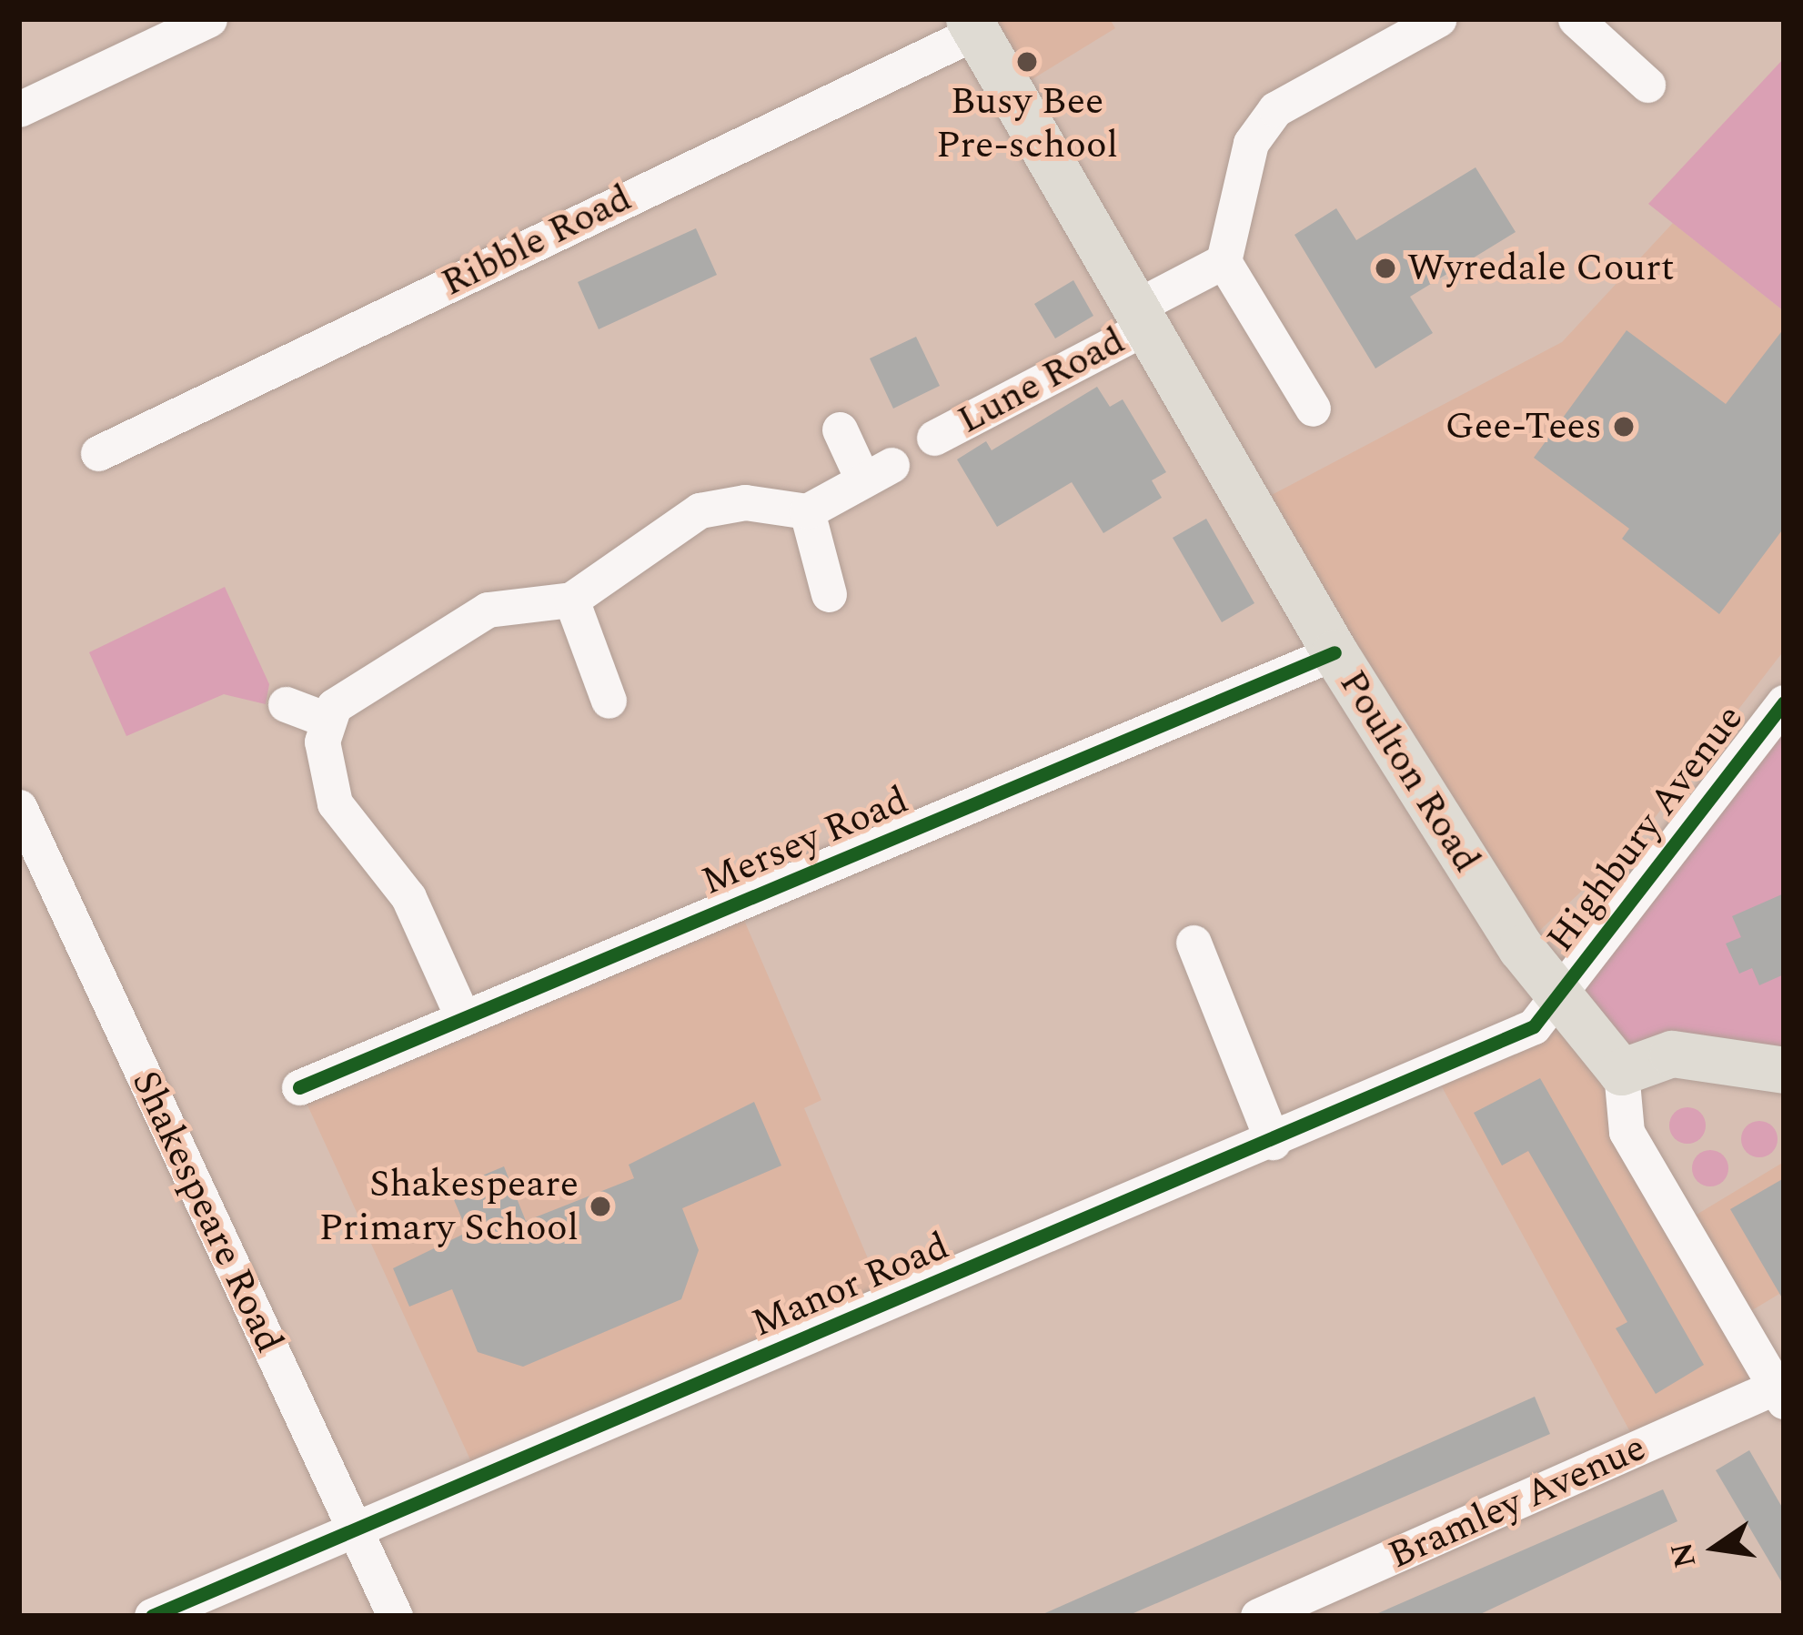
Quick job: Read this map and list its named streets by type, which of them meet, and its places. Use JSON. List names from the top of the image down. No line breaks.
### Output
{"streets":{"main road":["Poulton Road"],"street":["Ribble Road","Lune Road","Highbury Avenue","Mersey Road","Shakespeare Road","Manor Road","Bramley Avenue"]},"crossings":[["Ribble Road","Poulton Road"],["Lune Road","Poulton Road"],["Poulton Road","Highbury Avenue"],["Poulton Road","Mersey Road"],["Poulton Road","Manor Road"],["Highbury Avenue","Manor Road"],["Shakespeare Road","Manor Road"]],"places":["Busy Bee Pre-school","Wyredale Court","Gee-Tees","Shakespeare Primary School"],"north":"left"}
